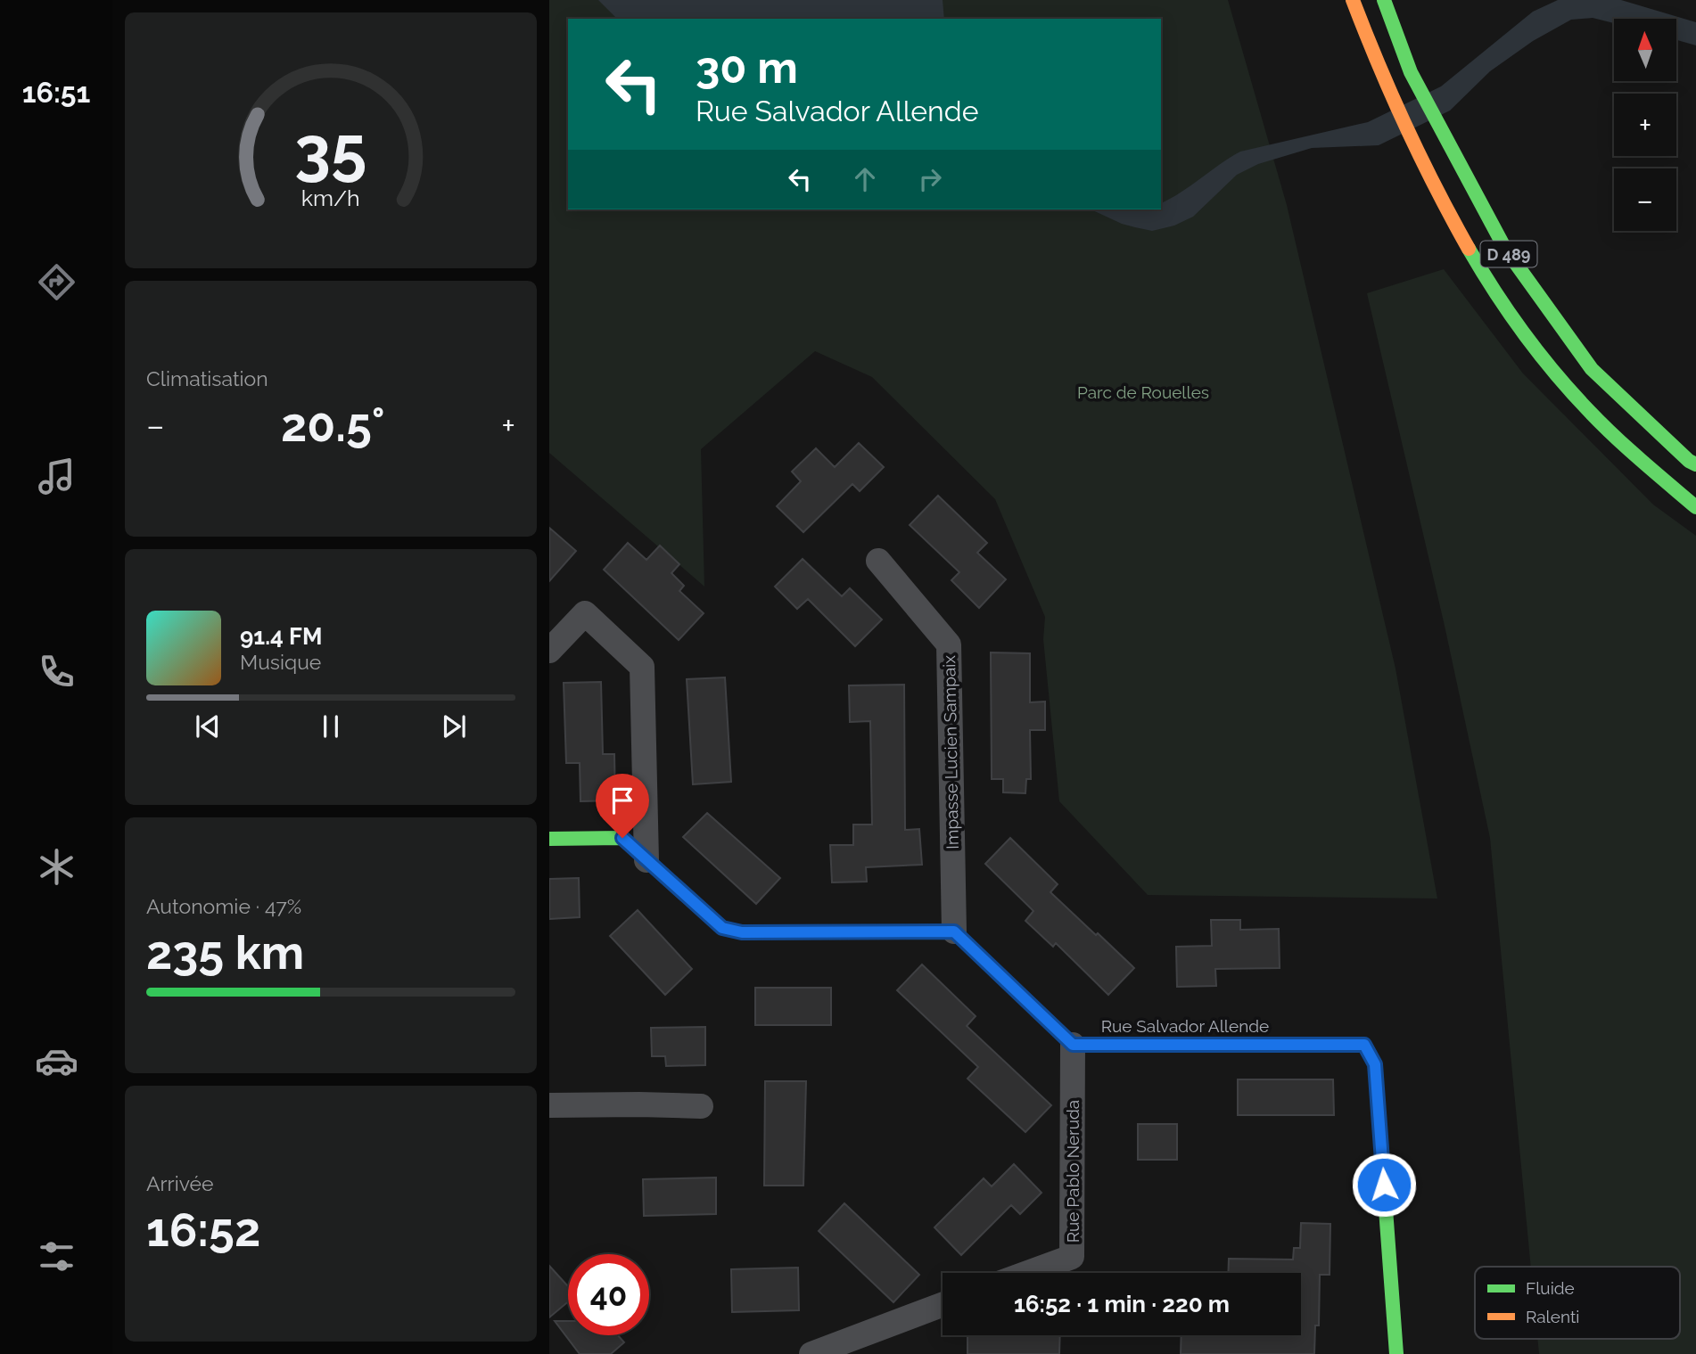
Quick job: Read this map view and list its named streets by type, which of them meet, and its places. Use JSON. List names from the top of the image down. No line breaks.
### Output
{"streets":{"main road":["D 489","Rue Salvador Allende"],"street":["Impasse Lucien Sampaix","Rue Pablo Neruda"]},"crossings":[["Rue Salvador Allende","Rue Pablo Neruda"]],"parks":["Parc de Rouelles"],"legend":["Fluide","Ralenti"],"north":"top","page":{"tabs":"16:51","map_buttons":["+","−"],"turn":["30 m","Rue Salvador Allende"],"tile":["Climatisation",["Autonomie · 47%","235 km"],["Arrivée","16:52"]],"heat":["−","20.5°","+"],"song":["91.4 FM","Musique"],"limit":"40","trip":"16:52 · 1 min · 220 m","gauge":["35","km/h"]}}
